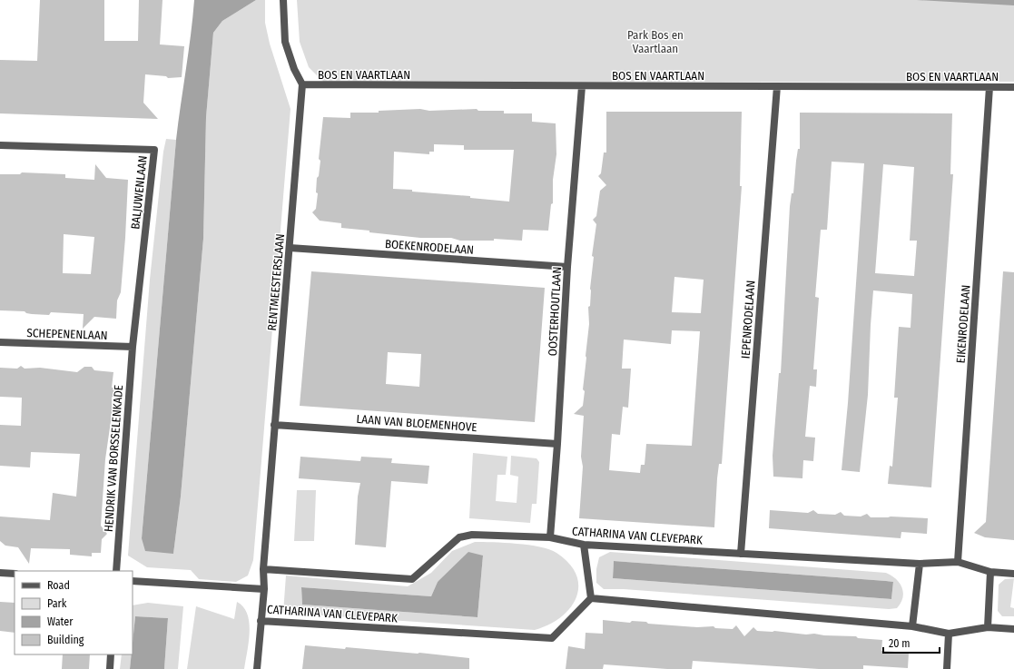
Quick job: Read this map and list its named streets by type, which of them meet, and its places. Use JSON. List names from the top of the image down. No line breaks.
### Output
{"streets":{"street":["BOS EN VAARTLAAN","BALJUWENLAAN","BOEKENRODELAAN","RENTMEESTERSLAAN","OOSTERHOUTLAAN","IEPENRODELAAN","EIKENRODELAAN","SCHEPENENLAAN","LAAN VAN BLOEMENHOVE","HENDRIK VAN BORSSELENKADE","CATHARINA VAN CLEVEPARK"]},"crossings":[["BOS EN VAARTLAAN","RENTMEESTERSLAAN"],["BOS EN VAARTLAAN","OOSTERHOUTLAAN"],["BOS EN VAARTLAAN","IEPENRODELAAN"],["BOS EN VAARTLAAN","EIKENRODELAAN"],["BALJUWENLAAN","SCHEPENENLAAN"],["BALJUWENLAAN","HENDRIK VAN BORSSELENKADE"],["BOEKENRODELAAN","RENTMEESTERSLAAN"],["BOEKENRODELAAN","OOSTERHOUTLAAN"],["RENTMEESTERSLAAN","LAAN VAN BLOEMENHOVE"],["RENTMEESTERSLAAN","CATHARINA VAN CLEVEPARK"],["OOSTERHOUTLAAN","LAAN VAN BLOEMENHOVE"],["OOSTERHOUTLAAN","CATHARINA VAN CLEVEPARK"],["IEPENRODELAAN","CATHARINA VAN CLEVEPARK"],["EIKENRODELAAN","CATHARINA VAN CLEVEPARK"],["SCHEPENENLAAN","HENDRIK VAN BORSSELENKADE"]],"parks":["Park Bos en Vaartlaan"],"legend":["Road","Park","Water","Building"],"scale_bar":"20 m"}
